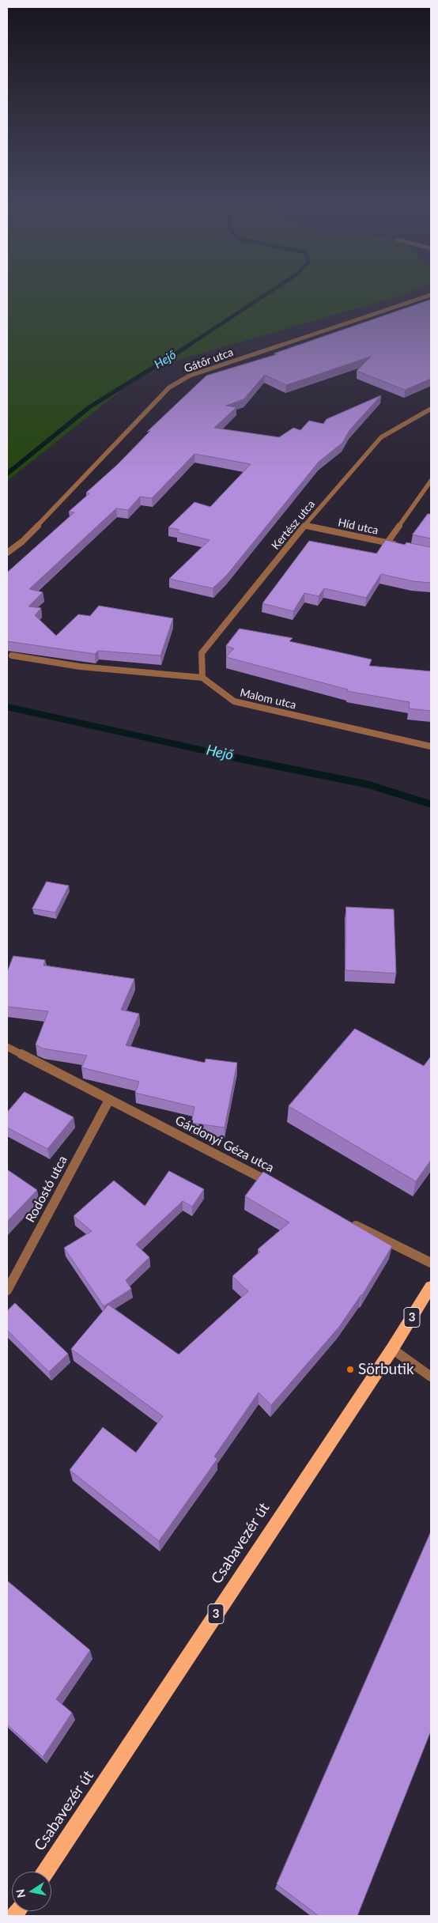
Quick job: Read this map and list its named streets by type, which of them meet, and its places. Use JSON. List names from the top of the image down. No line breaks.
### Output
{"streets":{"main road":["3","Csabavezér út"],"street":["Gátőr utca","Kertész utca","Híd utca","Malom utca","Gárdonyi Géza utca","Rodostó utca"]},"crossings":[["Kertész utca","Híd utca"],["Kertész utca","Malom utca"],["Gárdonyi Géza utca","Rodostó utca"]],"water":["Hejő"],"places":["Sörbutik"],"north":"left"}
